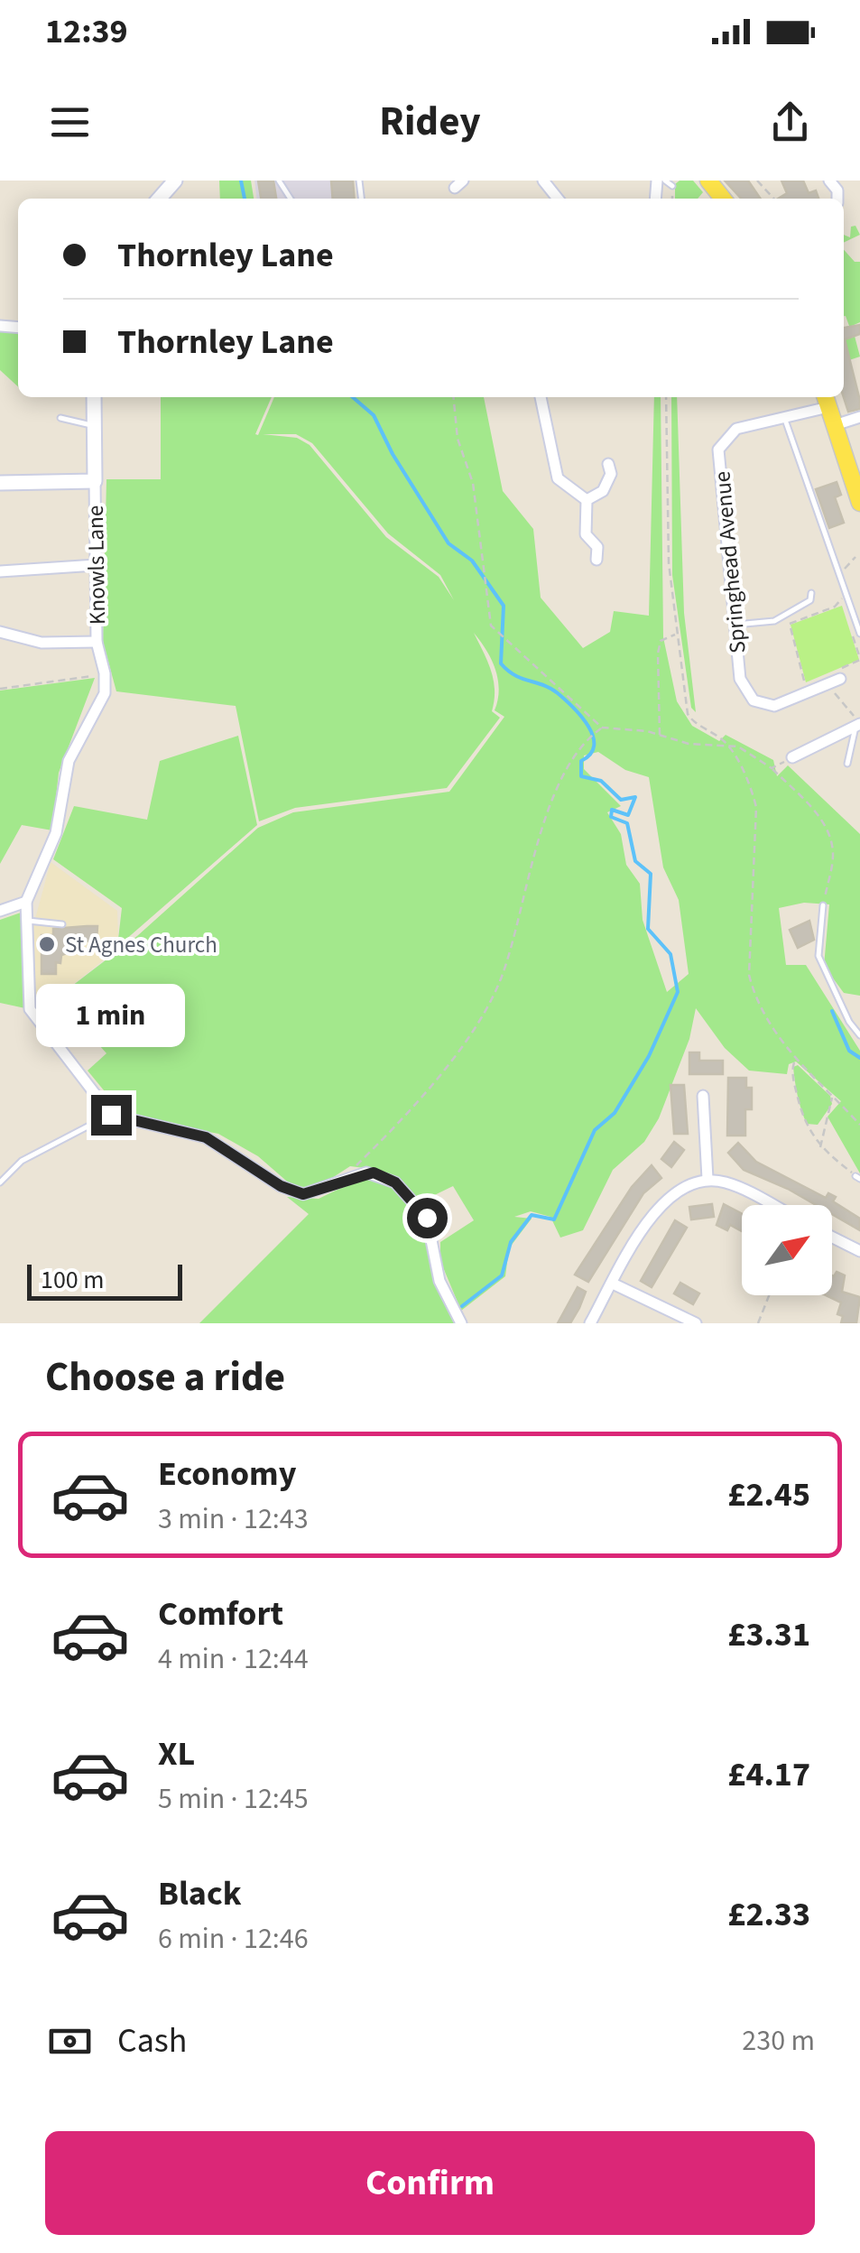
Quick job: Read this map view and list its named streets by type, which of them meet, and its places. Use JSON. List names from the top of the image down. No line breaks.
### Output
{"streets":{"street":["Springhead Avenue","Knowls Lane"]},"places":["St Agnes Church"],"scale_bar":"100 m","north":"top right","page":{"status":"12:39","header":"Ridey","banner":["Thornley Lane","Thornley Lane"],"bubble":"1 min","scale":"100 m","heading":"Choose a ride","list":[{"name":"Economy","note":"3 min · 12:43","value":"£2.45"},{"name":"Comfort","note":"4 min · 12:44","value":"£3.31"},{"name":"XL","note":"5 min · 12:45","value":"£4.17"},{"name":"Black","note":"6 min · 12:46","value":"£2.33"}],"pay":["Cash","230 m"],"buttons":"Confirm"}}
